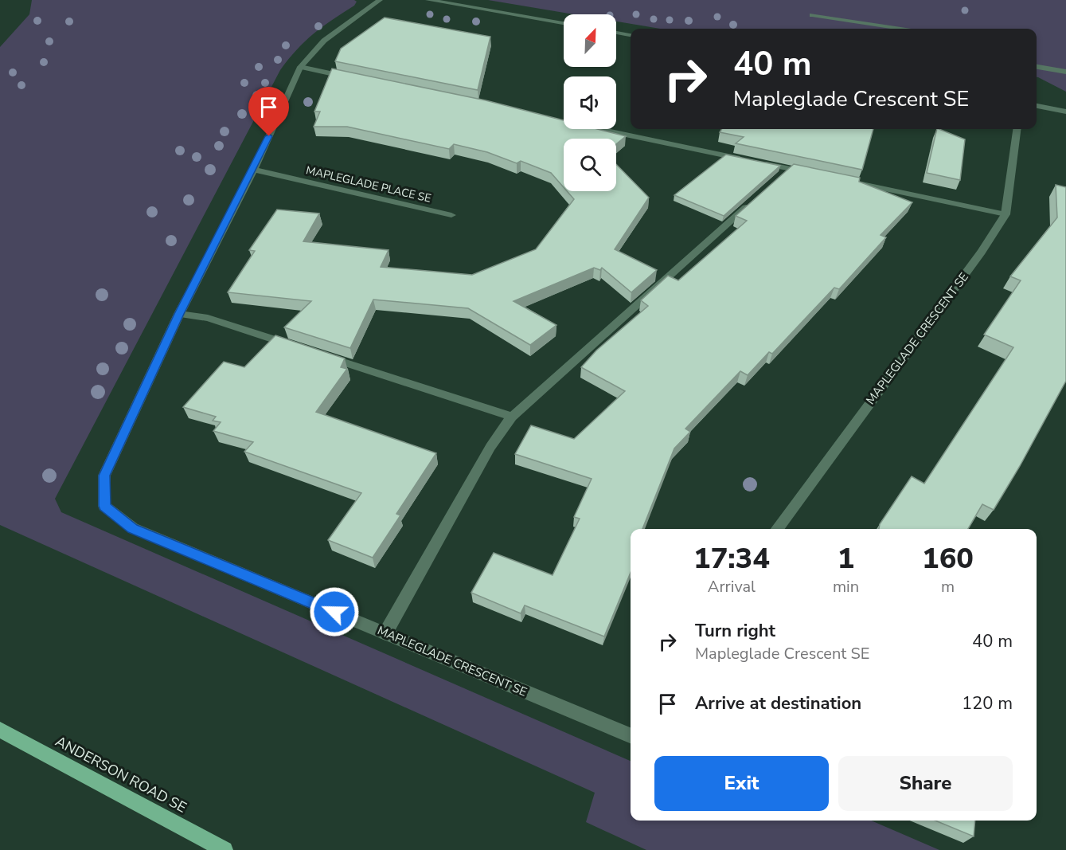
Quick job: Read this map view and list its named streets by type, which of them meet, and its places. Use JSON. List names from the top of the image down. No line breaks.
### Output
{"streets":{"main road":["ANDERSON ROAD SE"],"street":["MAPLEGLADE PLACE SE","MAPLEGLADE CRESCENT SE"]},"crossings":[["MAPLEGLADE PLACE SE","MAPLEGLADE CRESCENT SE"]],"north":"top right","page":{"turn":["40 m","Mapleglade Crescent SE"],"eta":["17:34","Arrival","1","min","160","m"],"list":[{"name":"Turn right","note":"Mapleglade Crescent SE","value":"40 m"},{"name":"Arrive at destination","value":"120 m"}],"buttons":["Exit","Share"]}}
